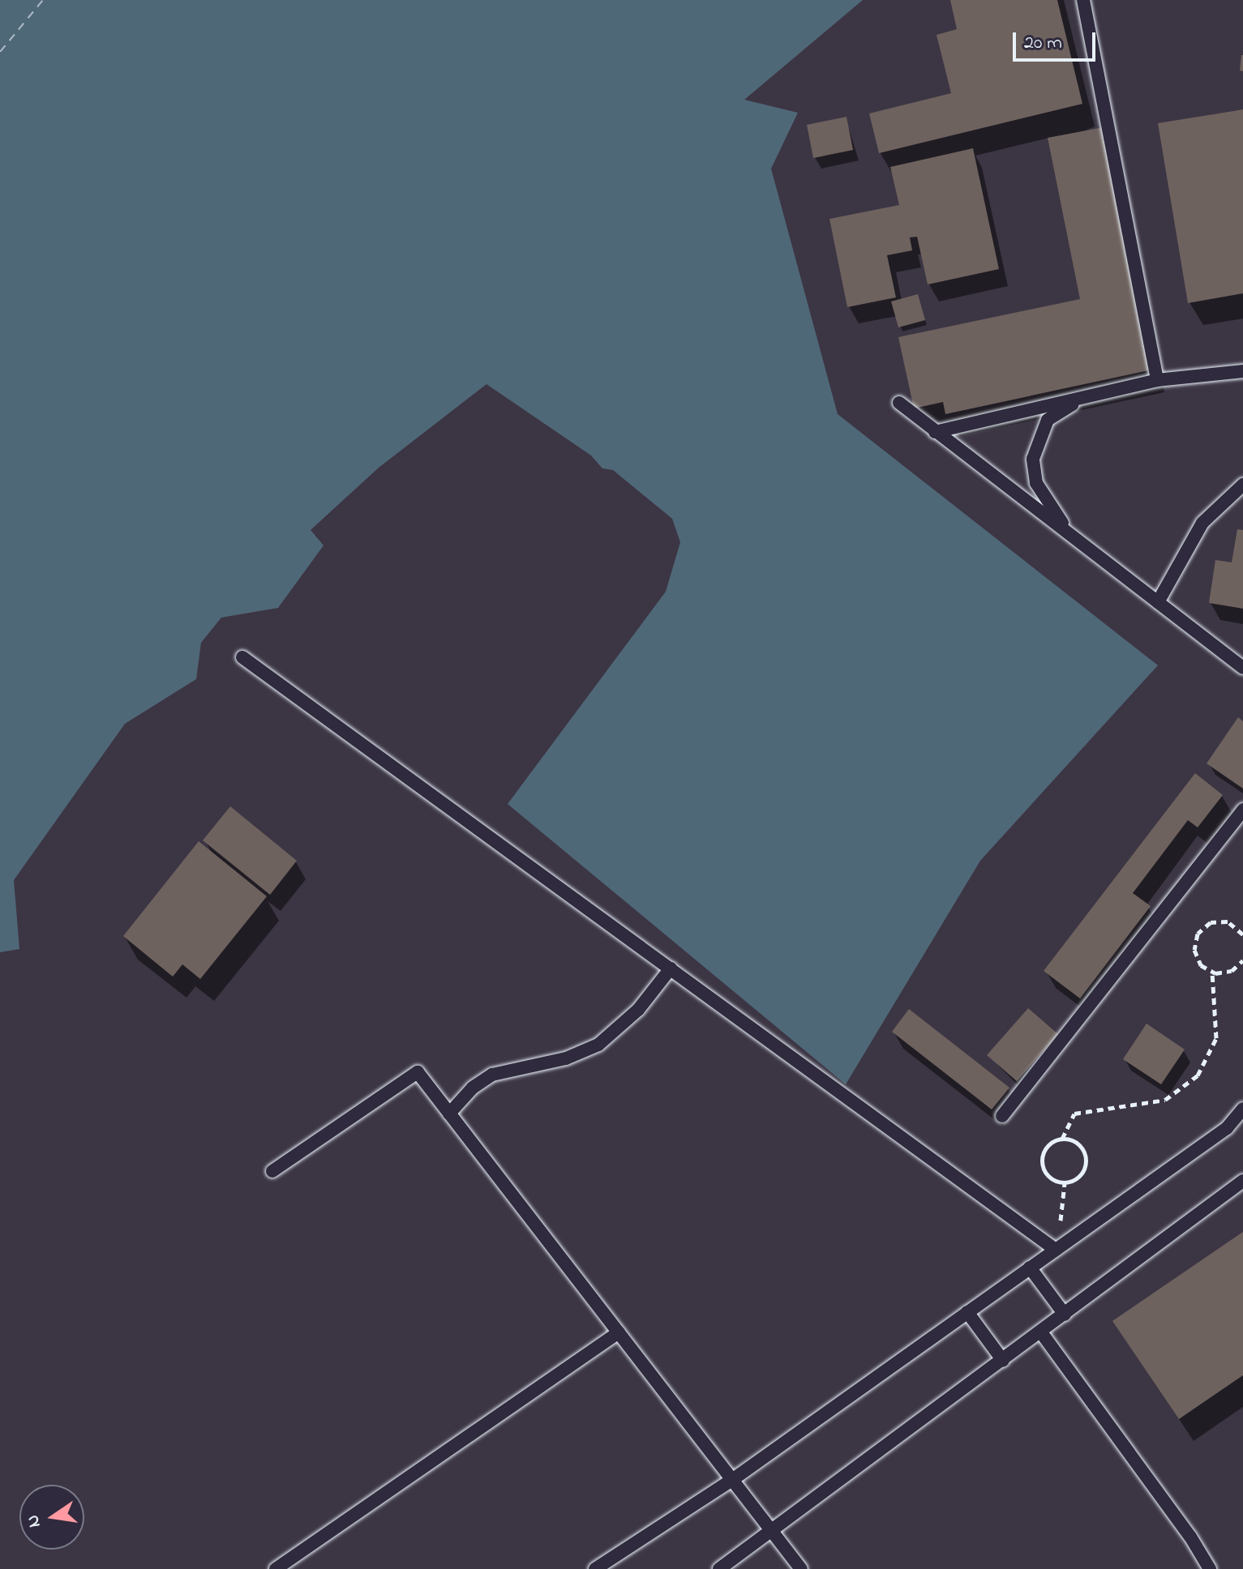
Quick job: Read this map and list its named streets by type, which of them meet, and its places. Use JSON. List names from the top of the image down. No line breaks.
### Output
{"scale_bar":"20 m","north":"left"}
